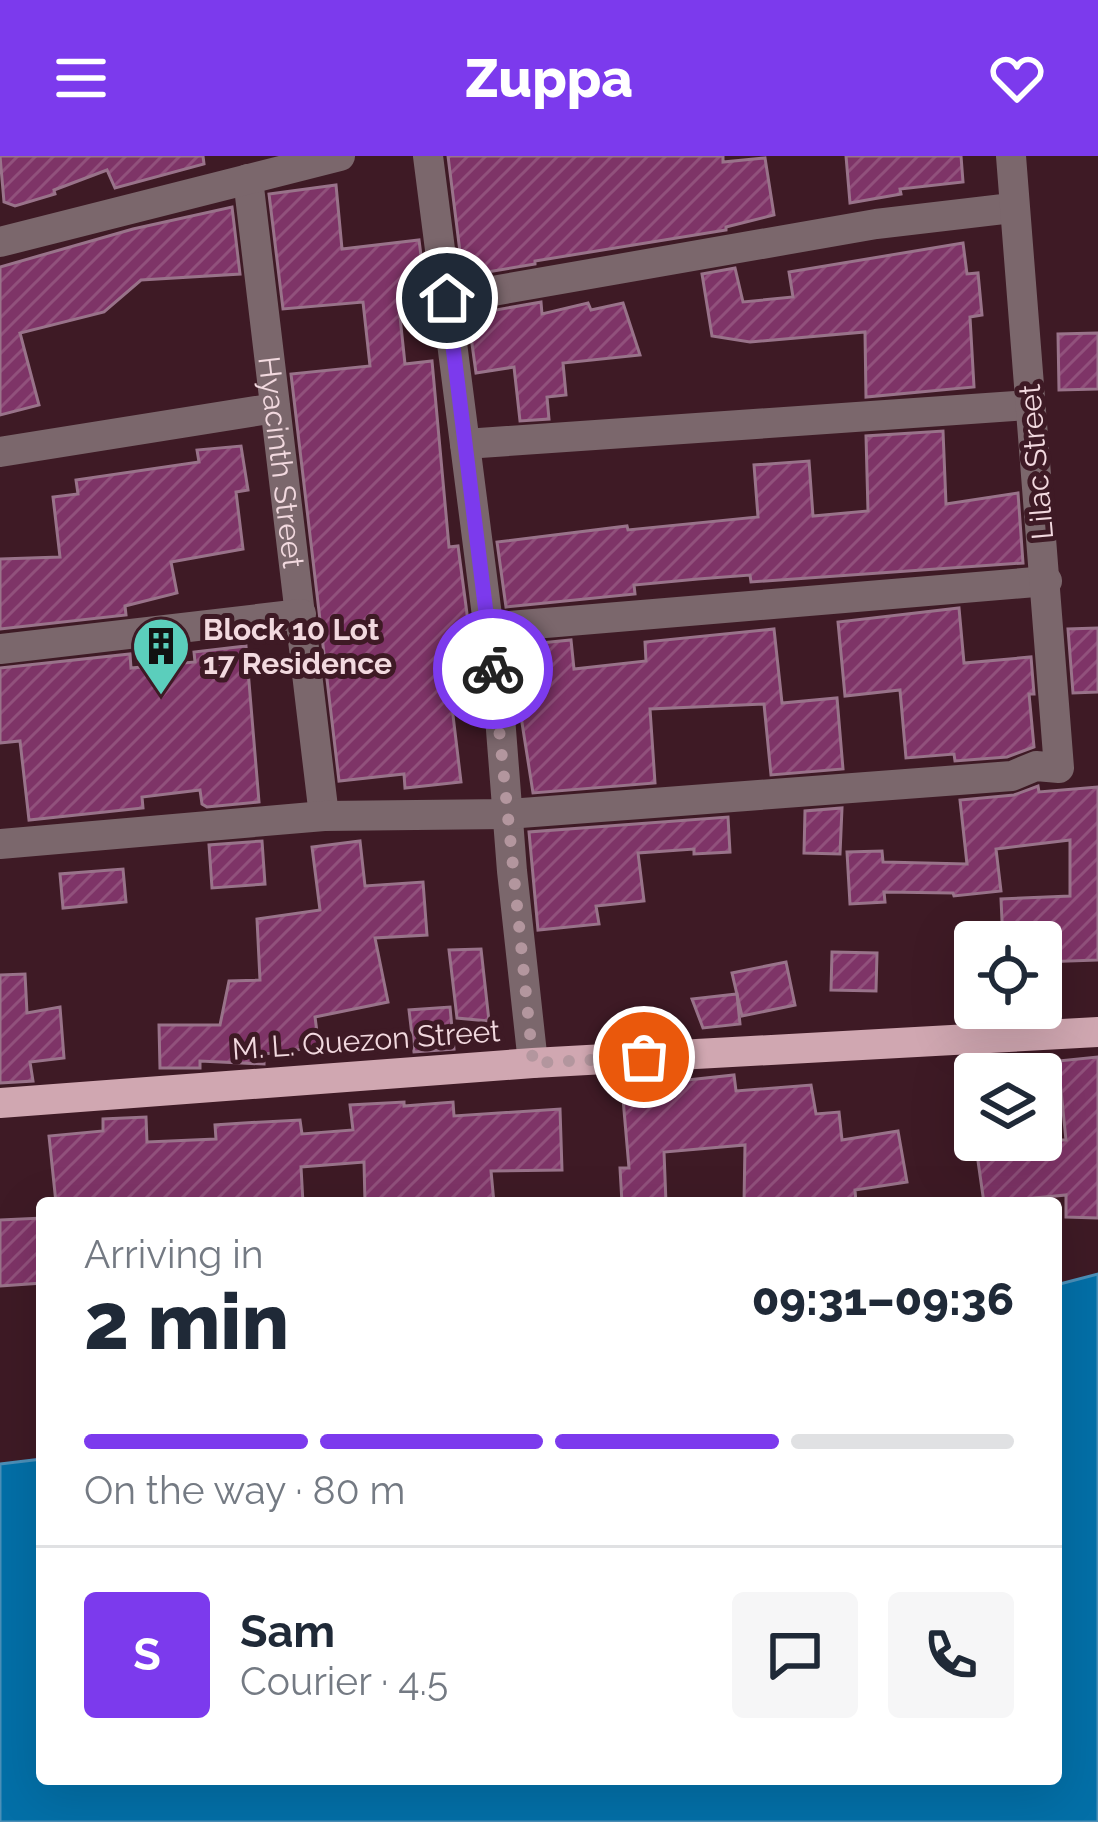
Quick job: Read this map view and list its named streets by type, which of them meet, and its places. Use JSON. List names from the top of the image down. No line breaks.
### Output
{"streets":{"main road":["M. L. Quezon Street"],"street":["Hyacinth Street","Lilac Street"]},"places":{"building":["Block 10 Lot 17 Residence"]},"page":{"header":"Zuppa","heading":["2 min","Arriving in","09:31–09:36"],"panel":["Sam","Courier · 4.5"],"bar":"On the way · 80 m","round":"S"}}
